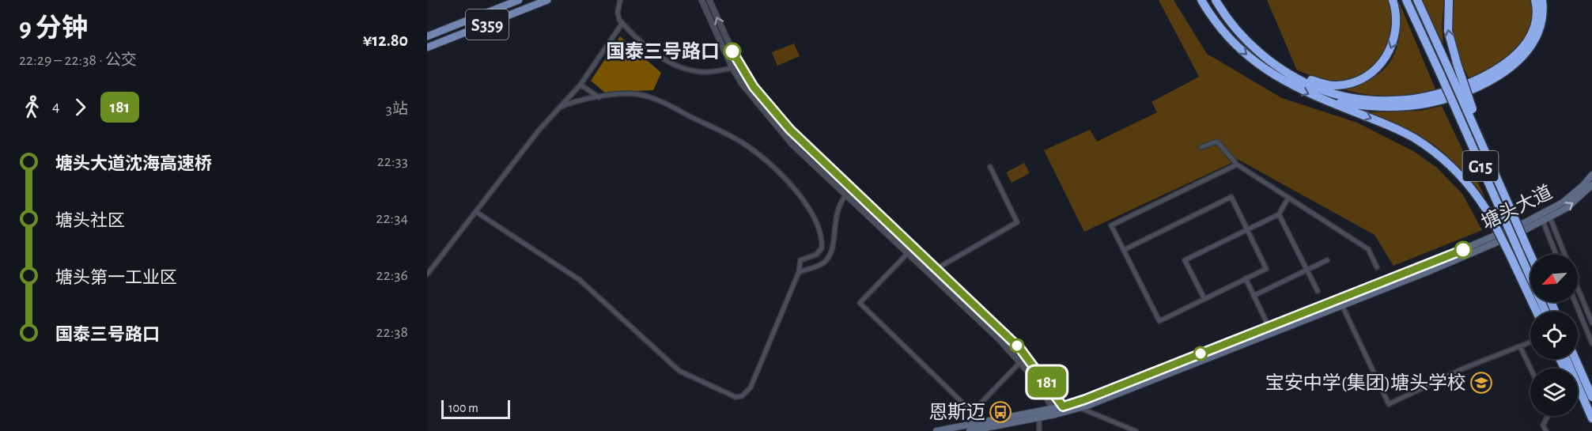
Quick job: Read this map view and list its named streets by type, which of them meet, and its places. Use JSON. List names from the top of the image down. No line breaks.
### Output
{"streets":{"highway":["G15"],"main road":["S359","塘头大道"]},"places":{"other":["国泰三号路口"],"school or university":["宝安中学(集团)塘头学校"],"bus stop":["恩斯迈"]},"lines":["bus line 181"],"scale_bar":"100 m","north":"bottom left","page":{"heading":["9 分钟","22:29 – 22:38 · 公交","¥12.80"],"on_map":"181","legs":["4","181","3站"],"list":[{"name":"塘头大道沈海高速桥","value":"22:33"},{"name":"塘头社区","value":"22:34"},{"name":"塘头第一工业区","value":"22:36"},{"name":"国泰三号路口","value":"22:38"}],"scale":"100 m"}}
